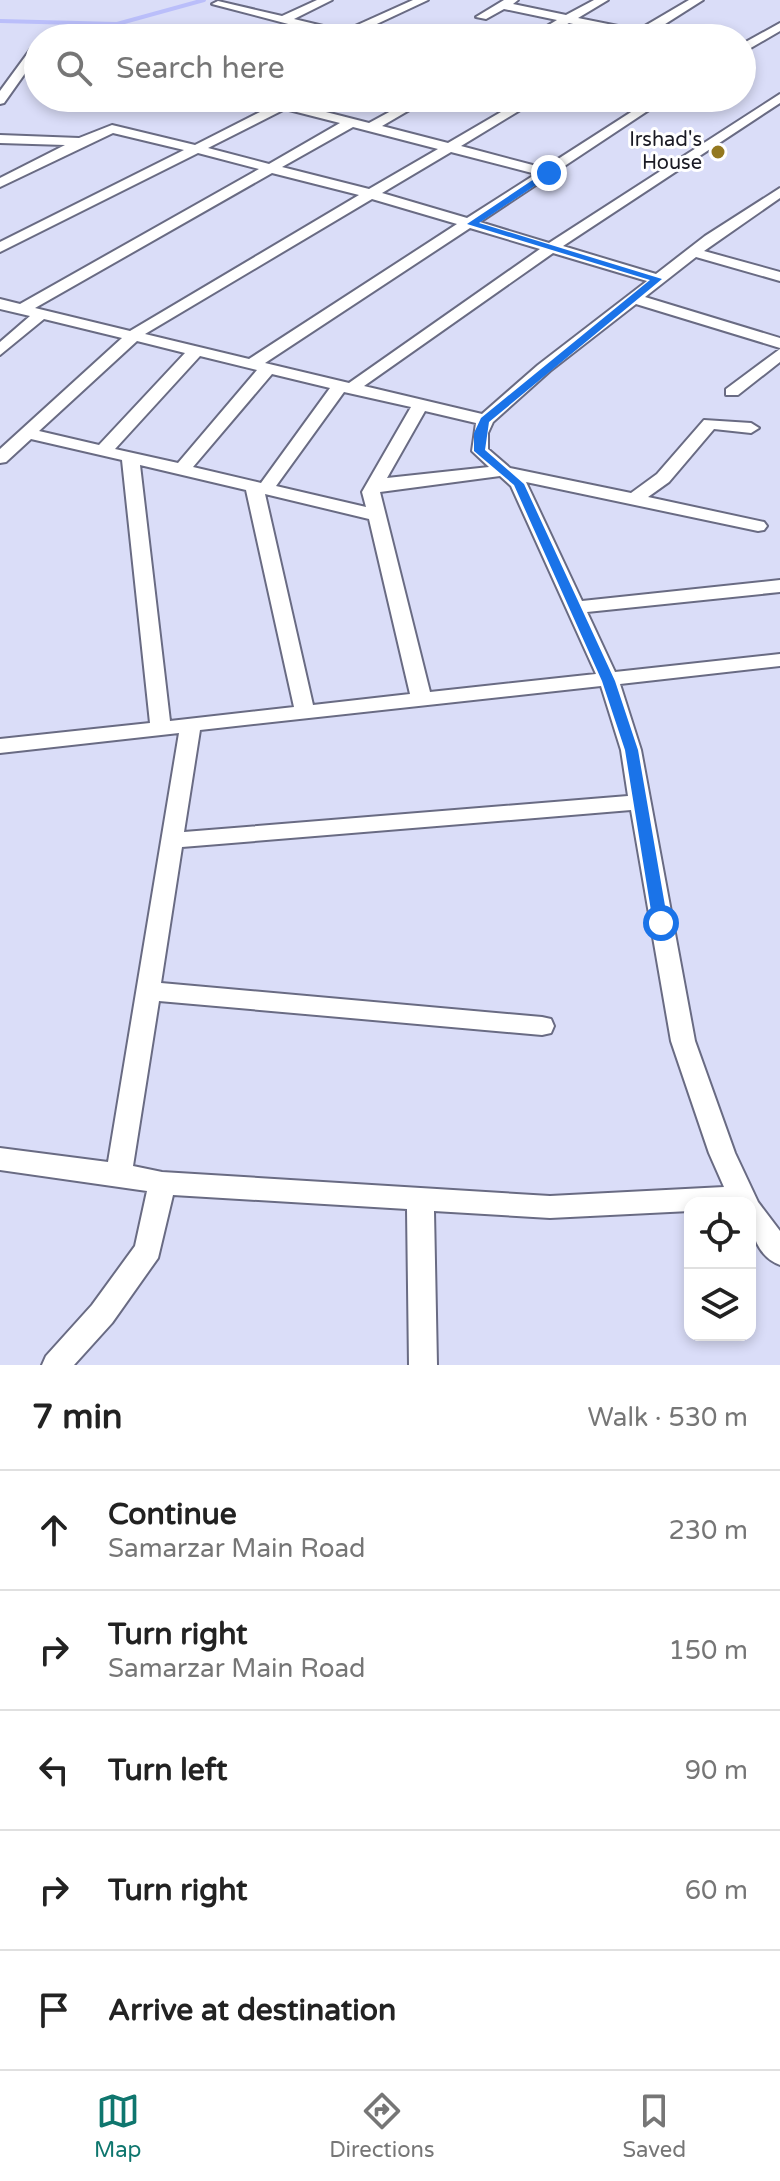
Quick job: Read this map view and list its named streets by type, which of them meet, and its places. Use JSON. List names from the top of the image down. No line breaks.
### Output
{"places":["Irshad's House"],"page":{"search":"Search here","heading":["7 min","Walk · 530 m"],"list":[["Continue","Samarzar Main Road","230 m"],["Turn right","Samarzar Main Road","150 m"],["Turn left","90 m"],["Turn right","60 m"],"Arrive at destination"],"nav":["Map","Directions","Saved"]}}
